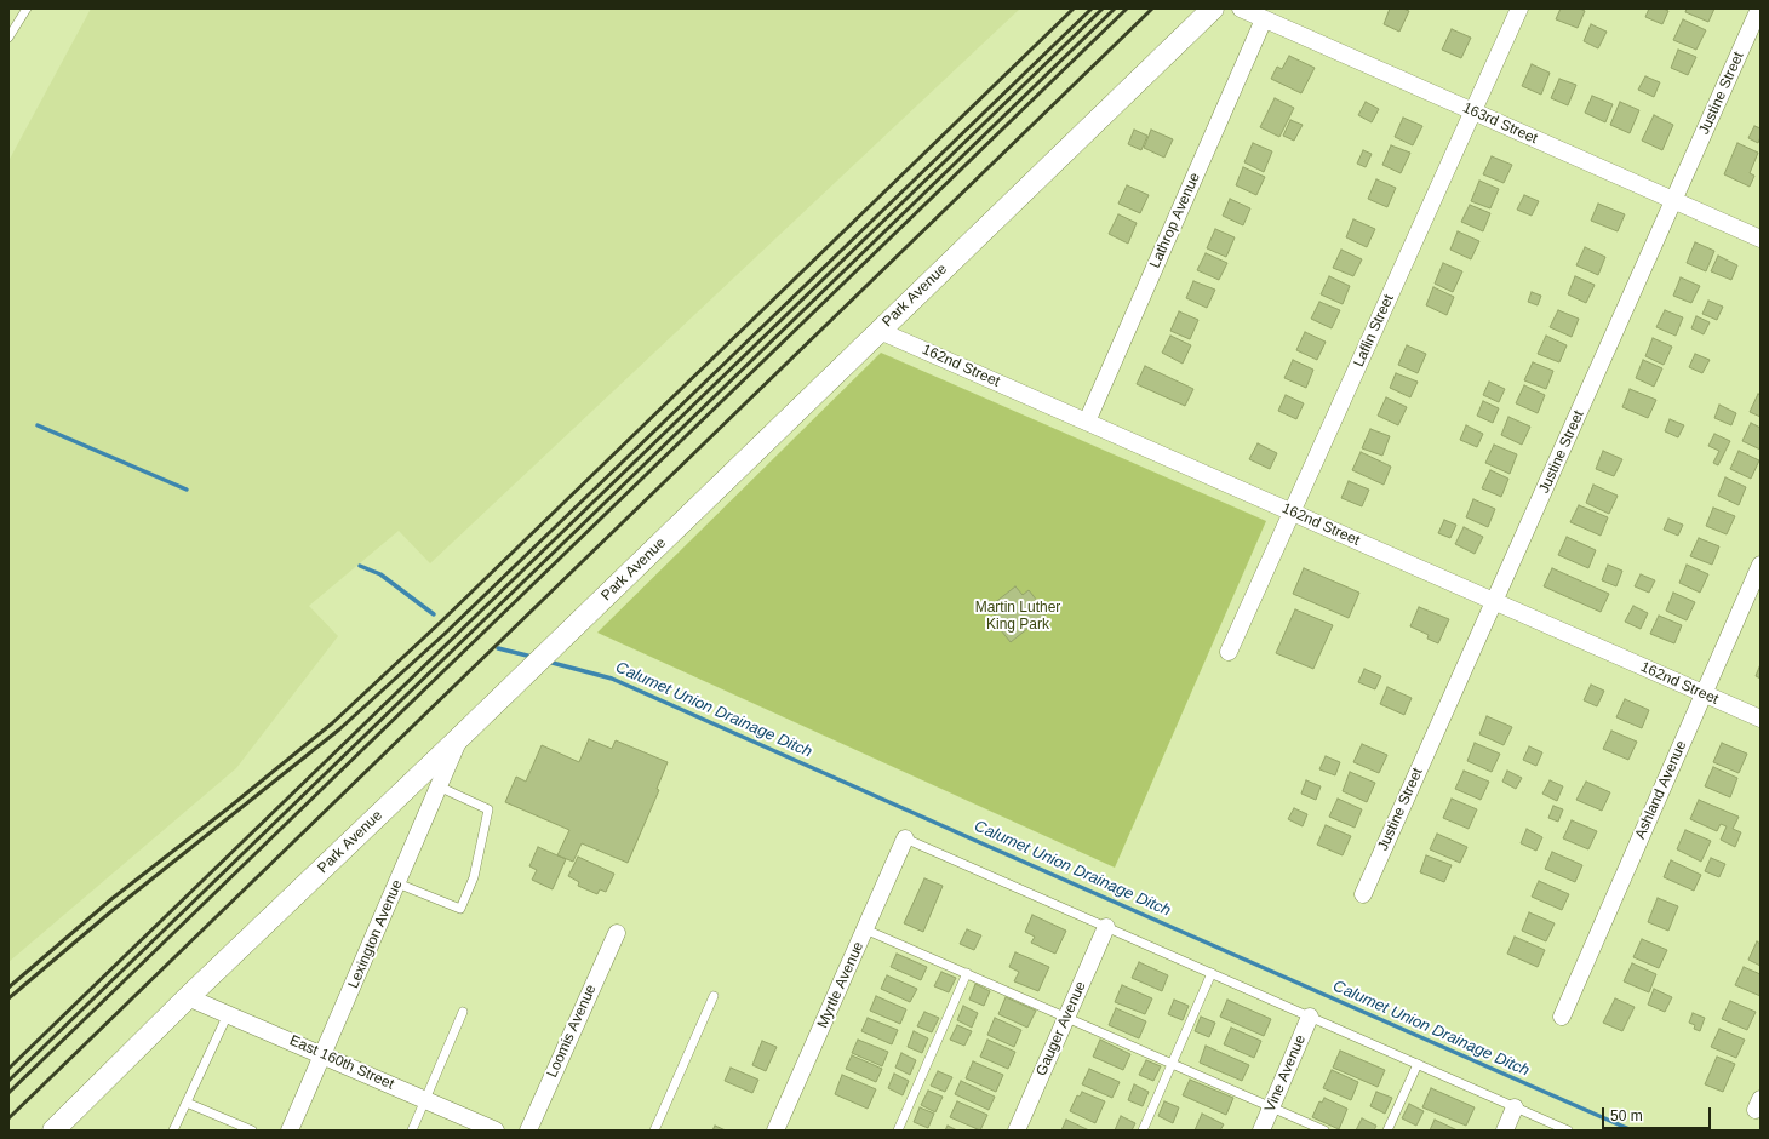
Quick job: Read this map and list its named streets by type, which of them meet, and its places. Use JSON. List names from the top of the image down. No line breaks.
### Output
{"streets":{"street":["Justine Street","163rd Street","Lathrop Avenue","Park Avenue","Laflin Street","162nd Street","Ashland Avenue","Lexington Avenue","Myrtle Avenue","Gauger Avenue","Loomis Avenue","East 160th Street","Vine Avenue"]},"crossings":[["Justine Street","163rd Street"],["Justine Street","162nd Street"],["163rd Street","Lathrop Avenue"],["163rd Street","Laflin Street"],["Lathrop Avenue","162nd Street"],["Park Avenue","162nd Street"],["Park Avenue","Lexington Avenue"],["Park Avenue","East 160th Street"],["Laflin Street","162nd Street"],["162nd Street","Ashland Avenue"],["Lexington Avenue","East 160th Street"]],"water":["Calumet Union Drainage Ditch"],"parks":["Martin Luther King Park"],"scale_bar":"50 m"}
